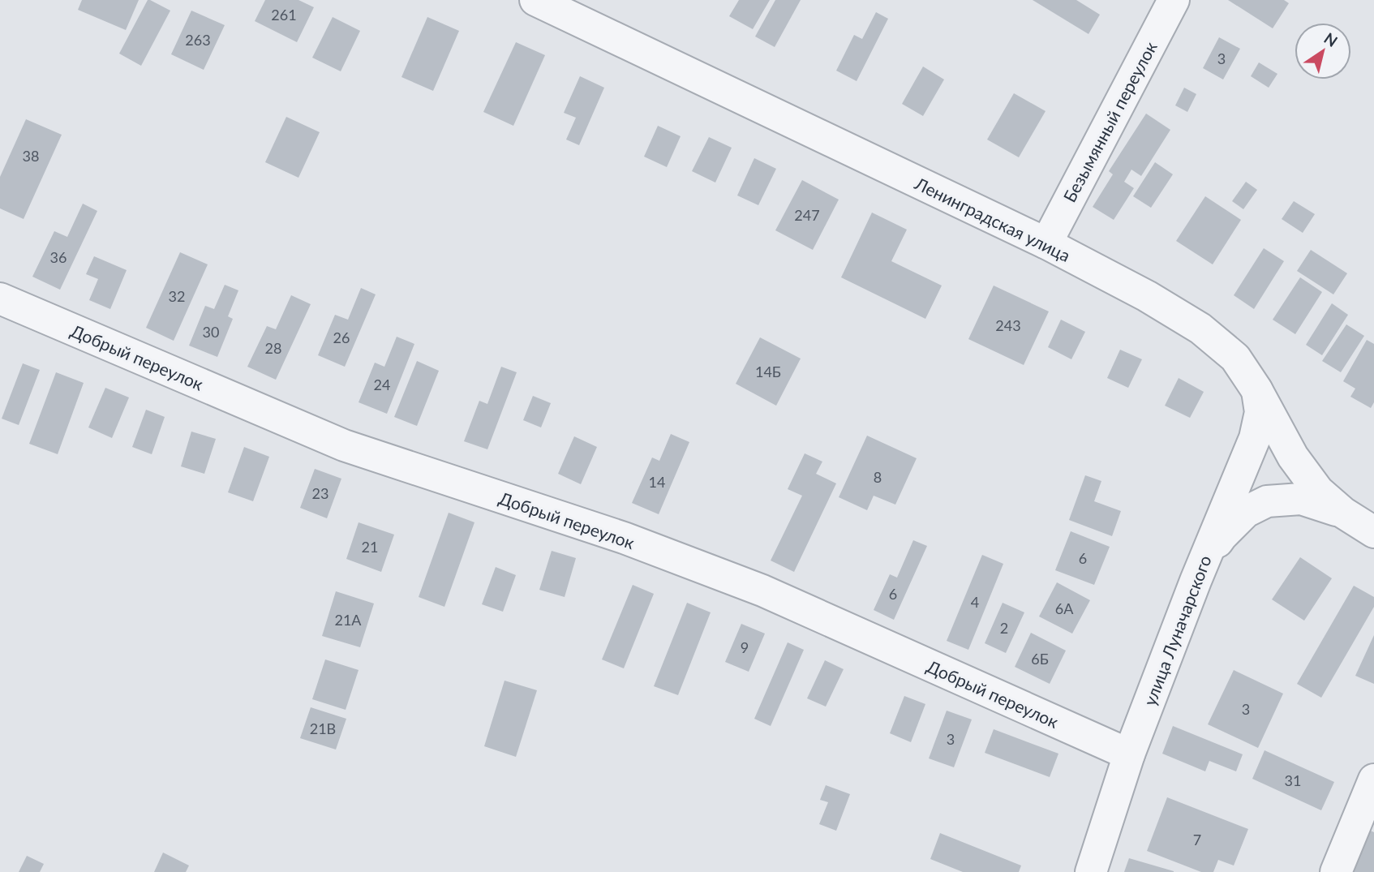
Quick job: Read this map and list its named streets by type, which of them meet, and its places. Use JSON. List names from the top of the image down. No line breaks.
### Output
{"streets":{"street":["Безымянный переулок","Ленинградская улица","Добрый переулок","улица Луначарского"]},"crossings":[["Безымянный переулок","Ленинградская улица"],["Ленинградская улица","улица Луначарского"],["Добрый переулок","улица Луначарского"]],"house_numbers":["261","263","3","38","247","36","32","243","30","26","28","14Б","24","8","14","23","21","6","6","4","6А","21А","2","9","6Б","3","21В","3","31","7"],"north":"top right"}
